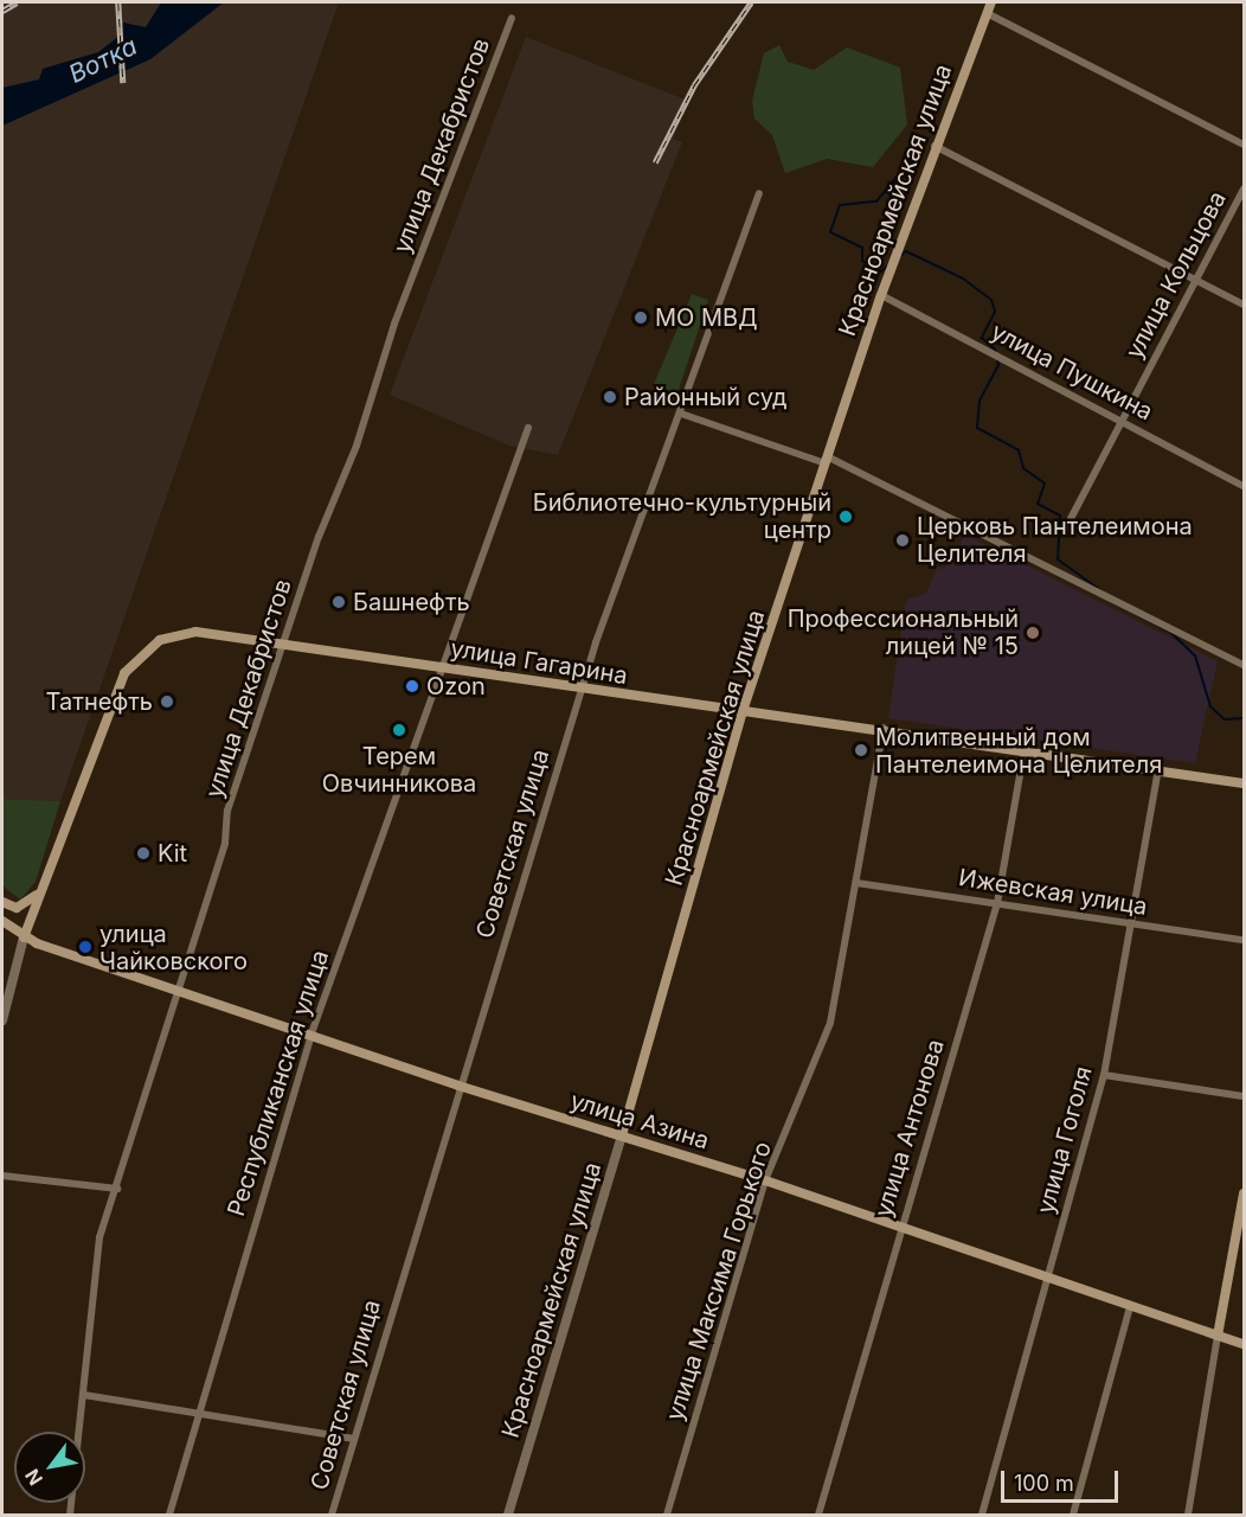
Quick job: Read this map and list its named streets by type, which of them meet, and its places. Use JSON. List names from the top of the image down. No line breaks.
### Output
{"streets":{"main road":["Красноармейская улица","улица Гагарина","улица Азина"],"street":["улица Декабристов","улица Кольцова","улица Пушкина","Советская улица","Ижевская улица","Республиканская улица","улица Антонова","улица Гоголя","улица Максима Горького"]},"crossings":[["улица Декабристов","улица Гагарина"],["улица Декабристов","улица Азина"],["Красноармейская улица","улица Пушкина"],["Красноармейская улица","улица Гагарина"],["Красноармейская улица","улица Азина"],["улица Кольцова","улица Пушкина"],["улица Гагарина","Советская улица"],["улица Гагарина","Республиканская улица"],["улица Гагарина","улица Азина"],["улица Гагарина","улица Антонова"],["улица Гагарина","улица Гоголя"],["улица Гагарина","улица Максима Горького"],["Советская улица","улица Азина"],["Ижевская улица","улица Антонова"],["Ижевская улица","улица Гоголя"],["Ижевская улица","улица Максима Горького"],["Республиканская улица","улица Азина"],["улица Азина","улица Антонова"],["улица Азина","улица Гоголя"],["улица Азина","улица Максима Горького"]],"water":["Вотка"],"places":["МО МВД","Районный суд","Библиотечно-культурный центр","Церковь Пантелеимона Целителя","Башнефть","Профессиональный лицей № 15","Ozon","Татнефть","Терем Овчинникова","Молитвенный дом Пантелеимона Целителя","Kit","улица Чайковского"],"scale_bar":"100 m","north":"bottom left"}
